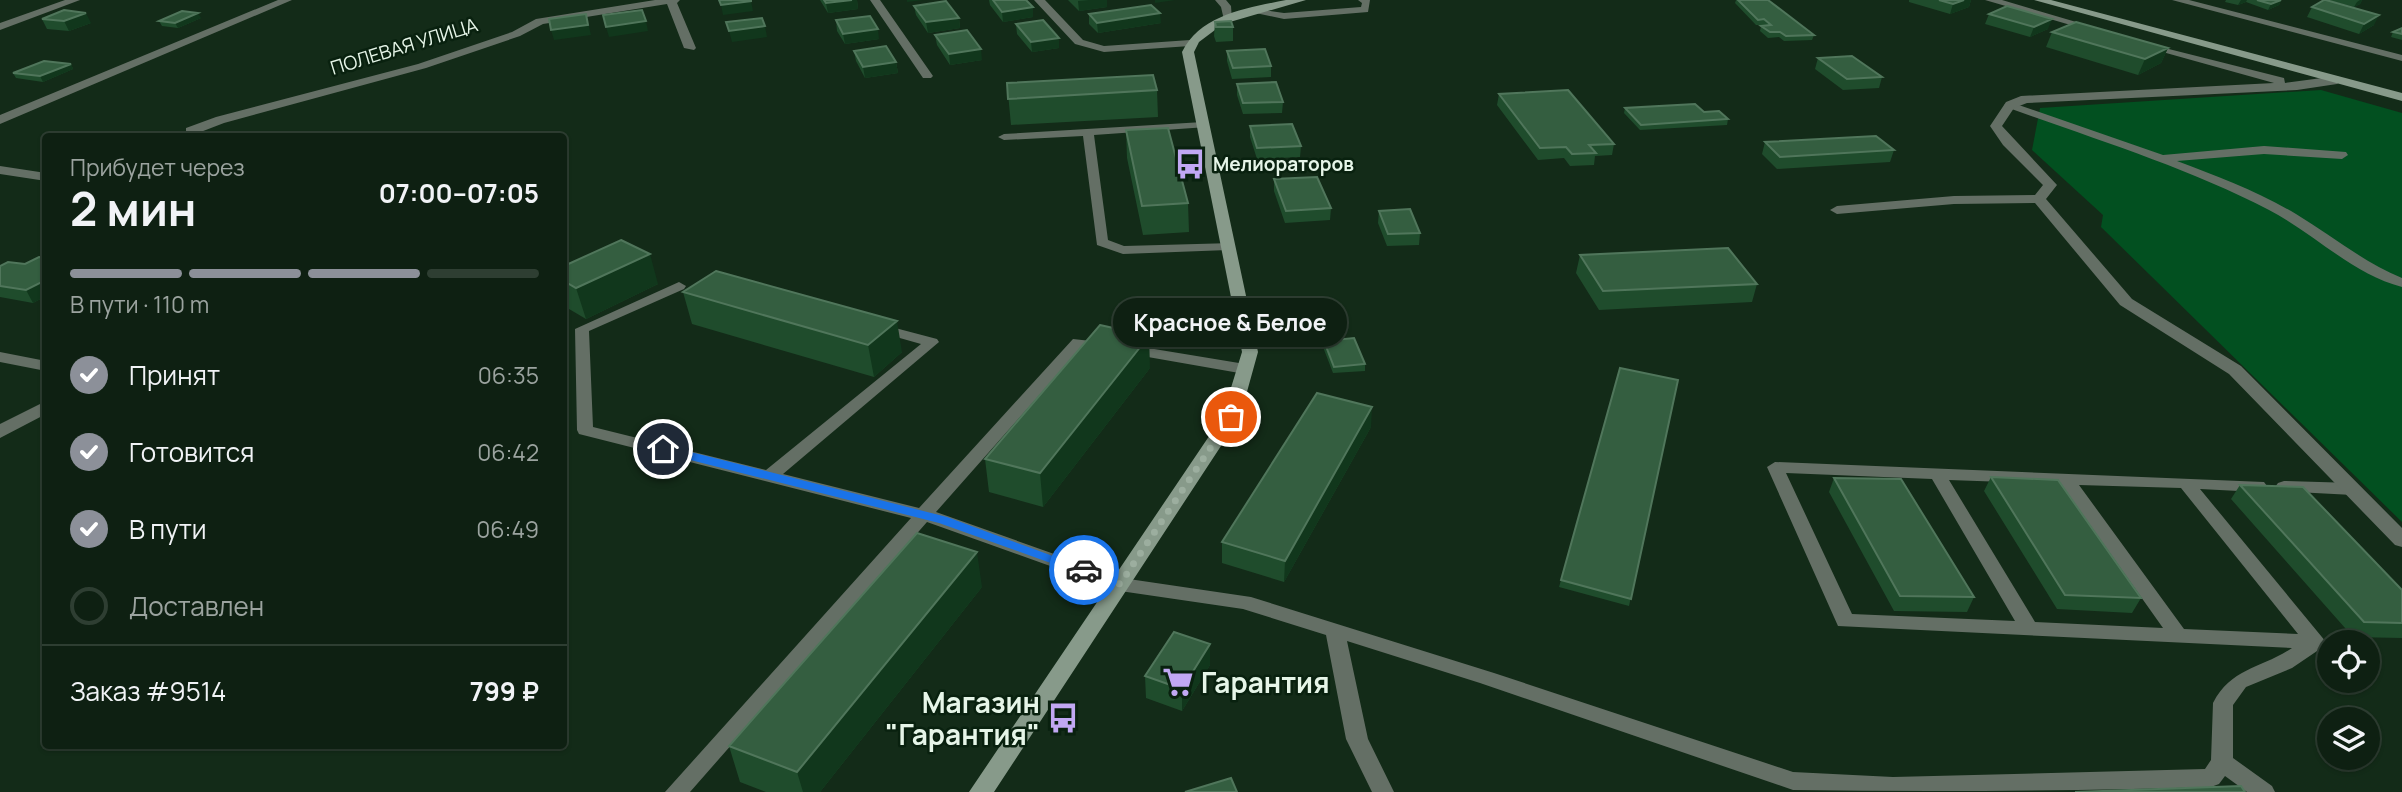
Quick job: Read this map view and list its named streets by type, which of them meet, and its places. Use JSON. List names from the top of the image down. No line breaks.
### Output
{"streets":{"street":["ПОЛЕВАЯ УЛИЦА"]},"places":{"bus stop":["Мелиораторов","Магазин \"Гарантия\""],"other":["Красное & Белое"],"supermarket":["Гарантия"]},"page":{"heading":["2 мин","Прибудет через","07:00–07:05"],"panel":["Заказ #9514","799 ₽"],"bar":"В пути · 110 m","bubble":"Красное & Белое","list":[["Принят","06:35"],["Готовится","06:42"],["В пути","06:49"],"Доставлен"]}}
